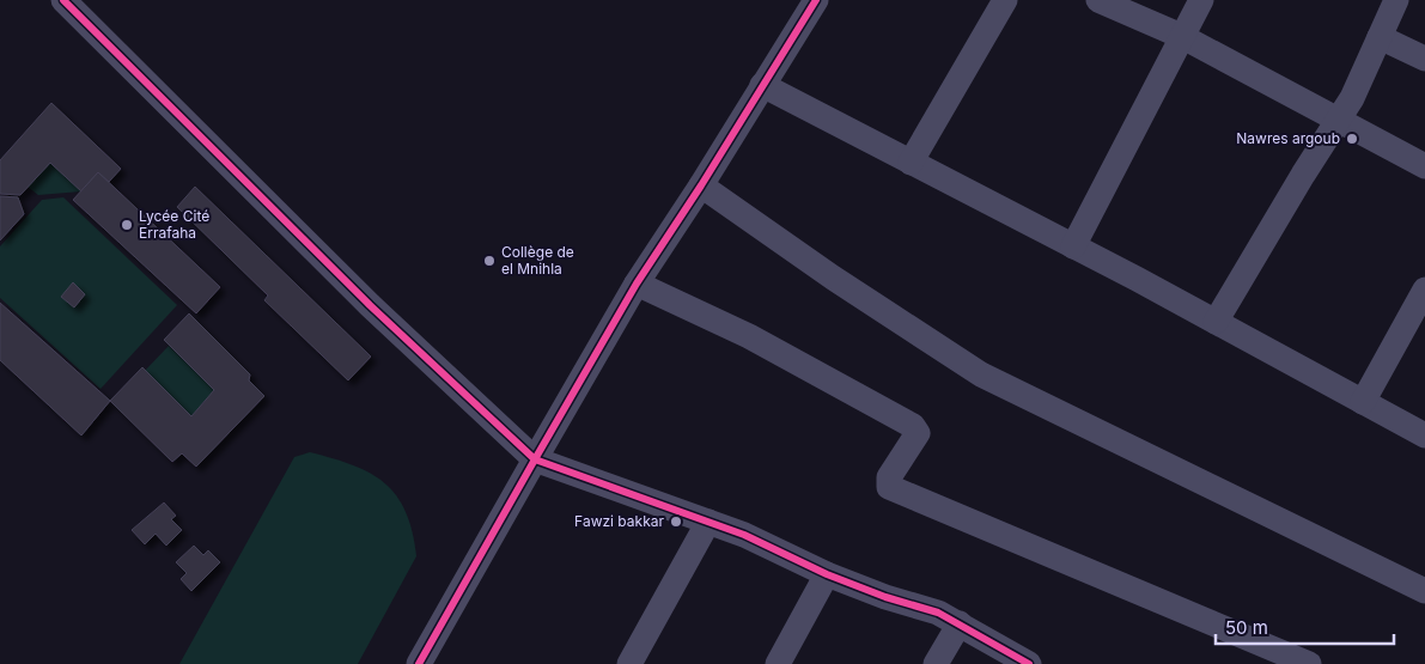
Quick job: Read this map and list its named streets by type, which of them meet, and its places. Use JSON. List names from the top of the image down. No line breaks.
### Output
{"places":["Nawres argoub","Lycée Cité Errafaha","Collège de el Mnihla","Fawzi bakkar"],"scale_bar":"50 m"}
